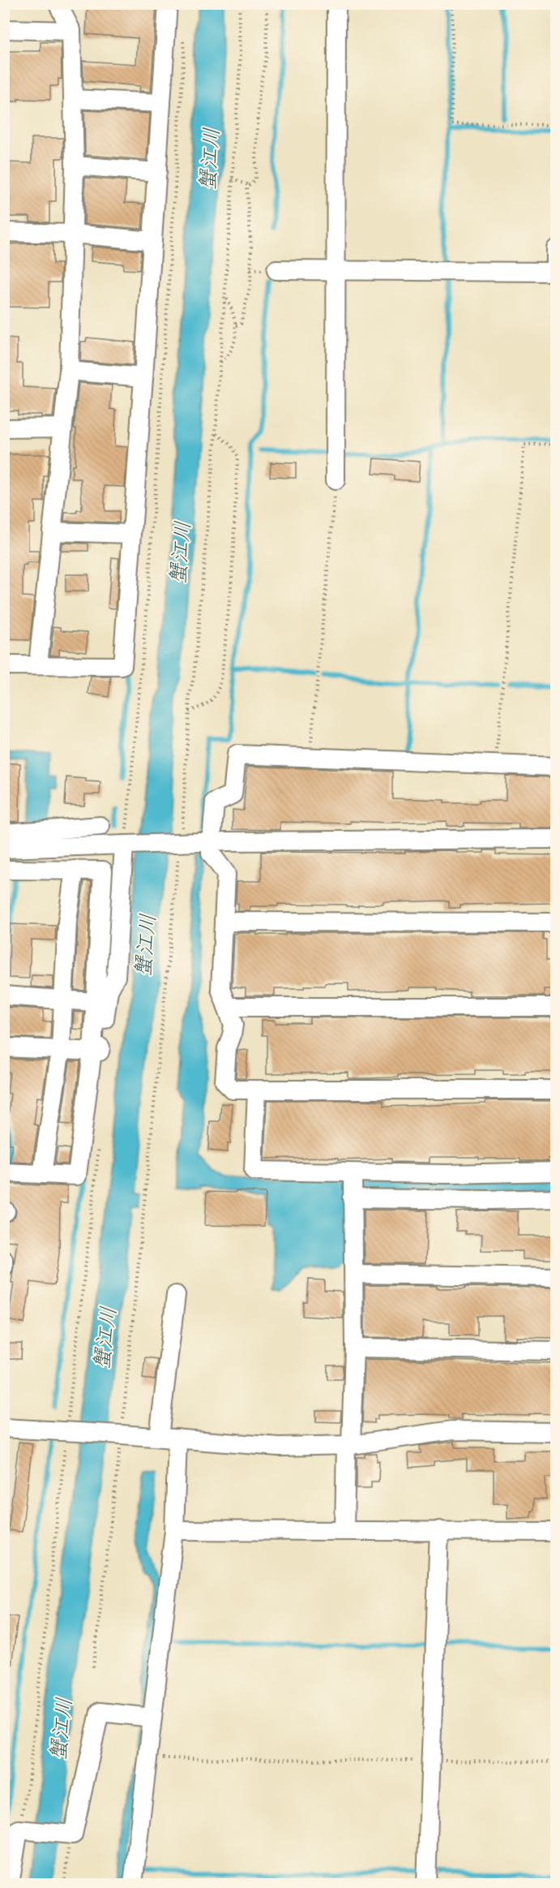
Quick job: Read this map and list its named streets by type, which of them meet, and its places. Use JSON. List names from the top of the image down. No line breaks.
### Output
{"water":["蟹江川"]}
